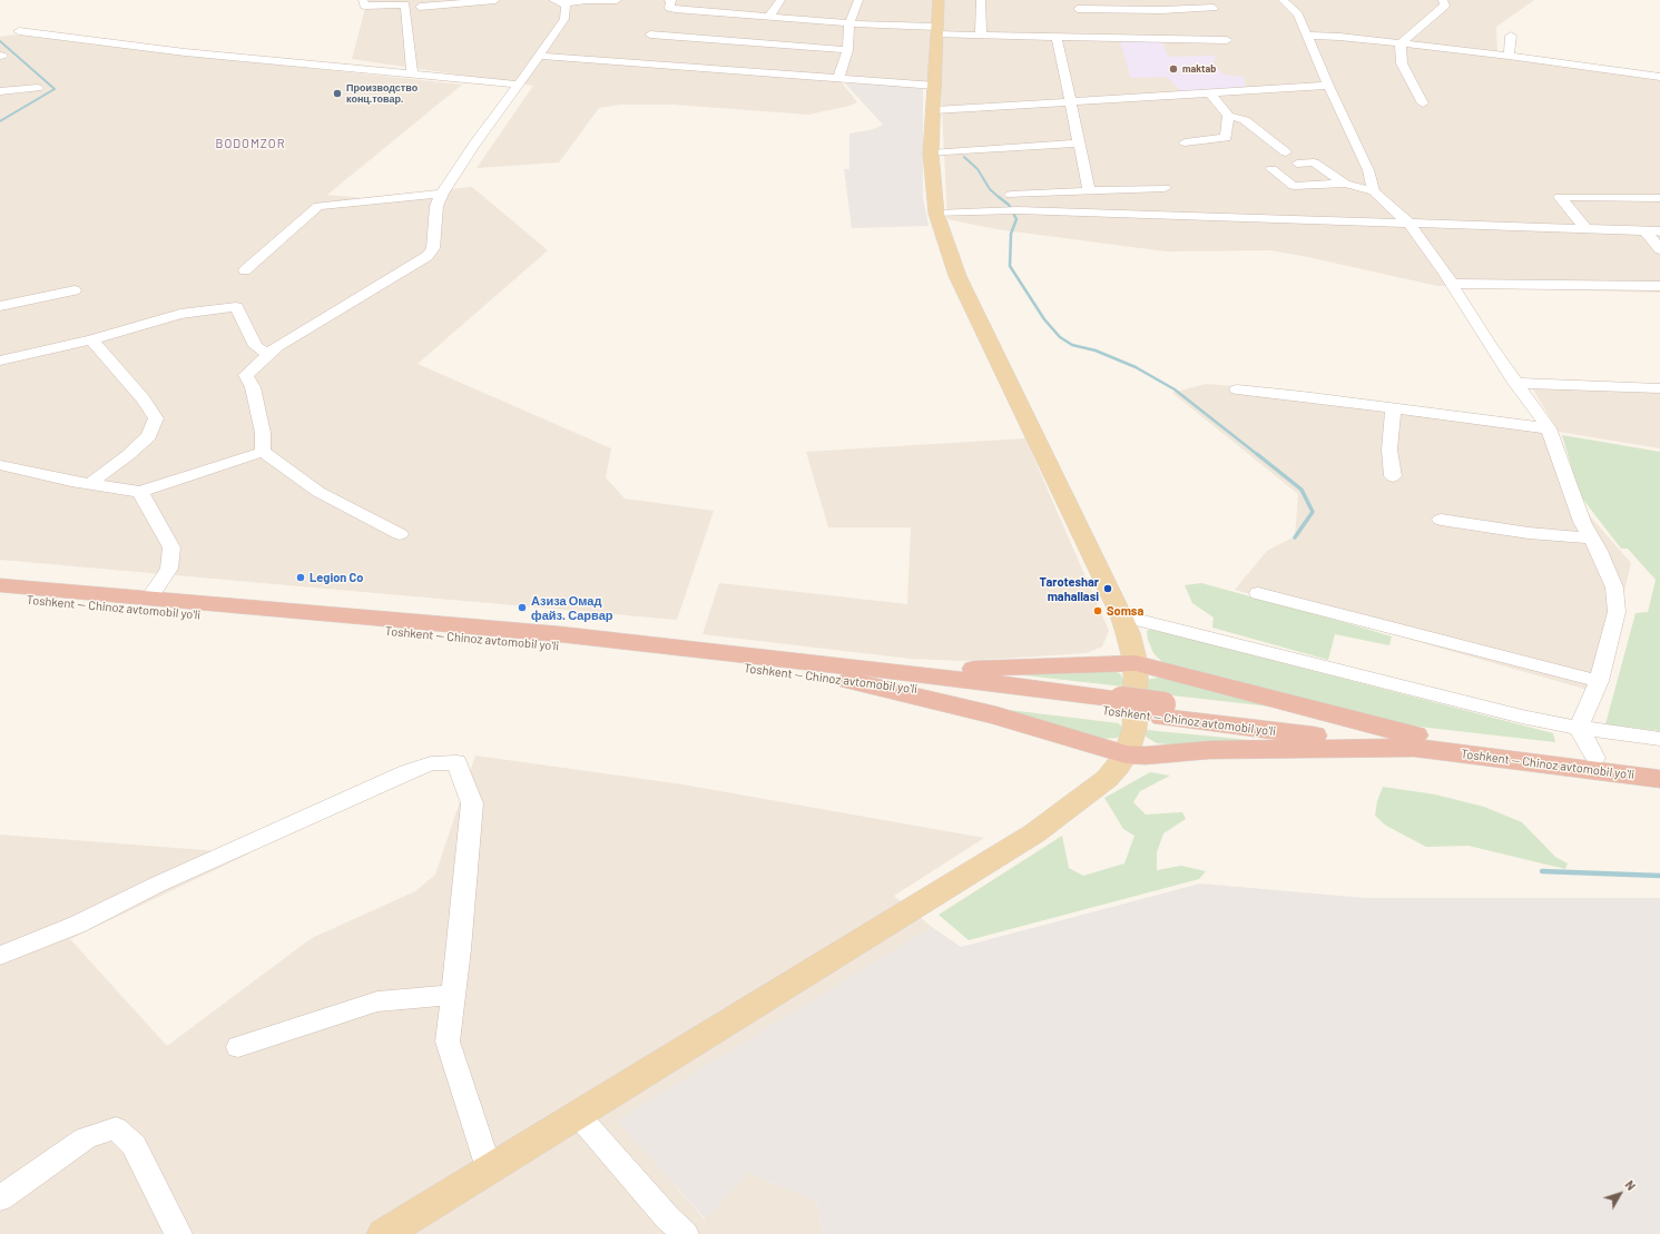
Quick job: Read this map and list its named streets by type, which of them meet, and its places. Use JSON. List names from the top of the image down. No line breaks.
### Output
{"streets":{"highway":["Toshkent — Chinoz avtomobil yoʻli"]},"districts":["BODOMZOR"],"places":["maktab","Производство конц.товар.","Legion Co","Taroteshar mahallasi","Азиза Омад файз. Сарвар","Somsa"],"north":"top right"}
